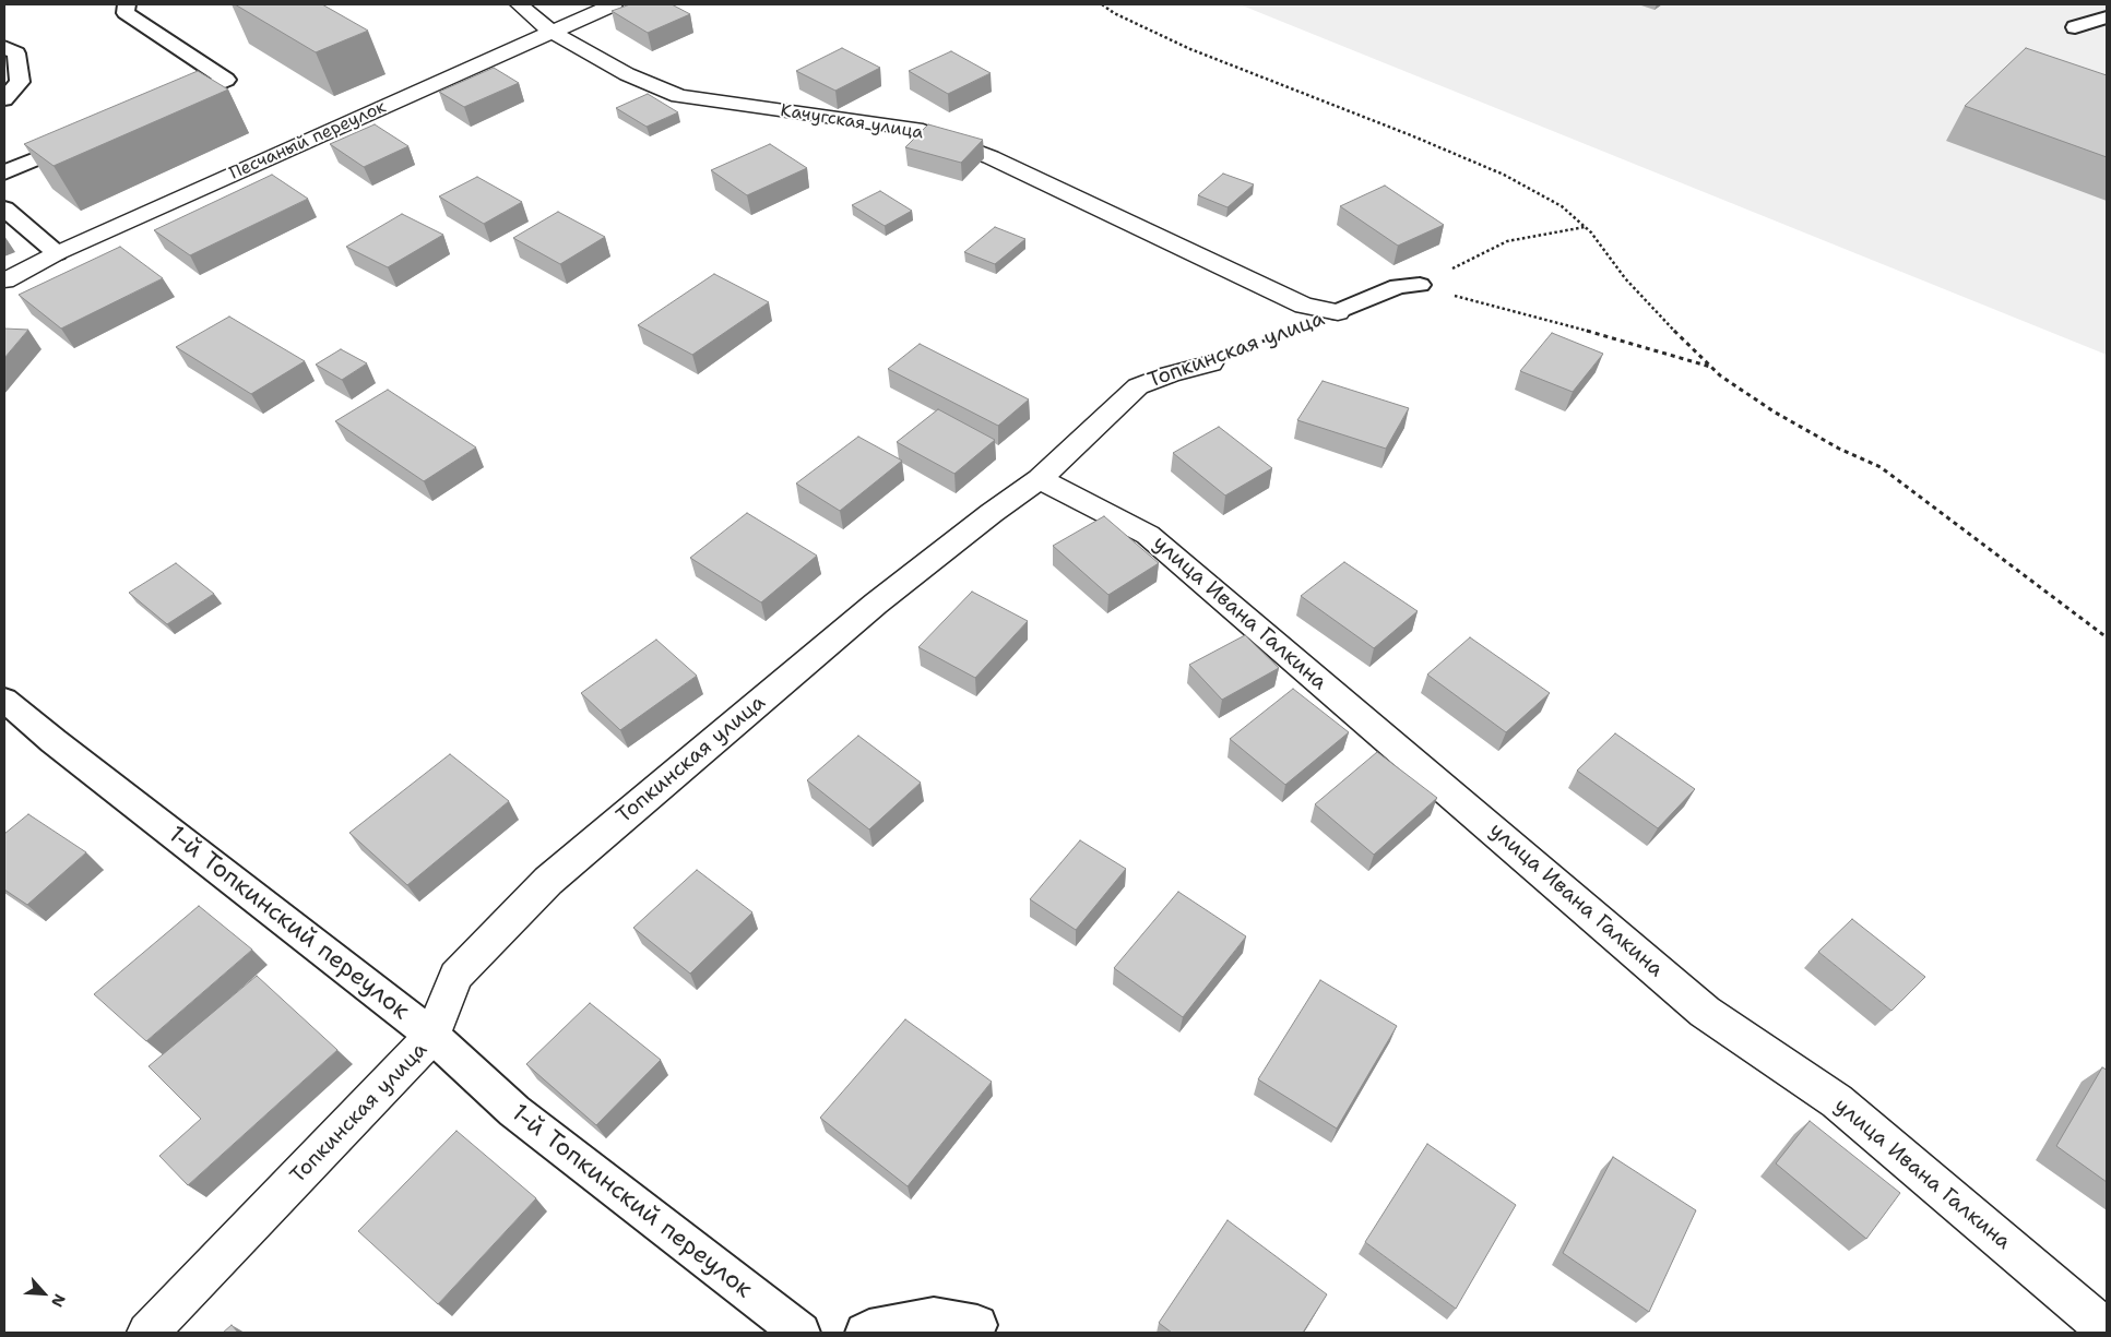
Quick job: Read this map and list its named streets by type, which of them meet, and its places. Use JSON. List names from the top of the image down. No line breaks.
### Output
{"streets":{"street":["Качугская улица","Песчаный переулок","Топкинская улица","улица Ивана Галкина"],"lane":["1-й Топкинский переулок"]},"crossings":[["Качугская улица","Песчаный переулок"],["Качугская улица","Топкинская улица"],["Топкинская улица","улица Ивана Галкина"],["Топкинская улица","1-й Топкинский переулок"]],"north":"bottom right"}
